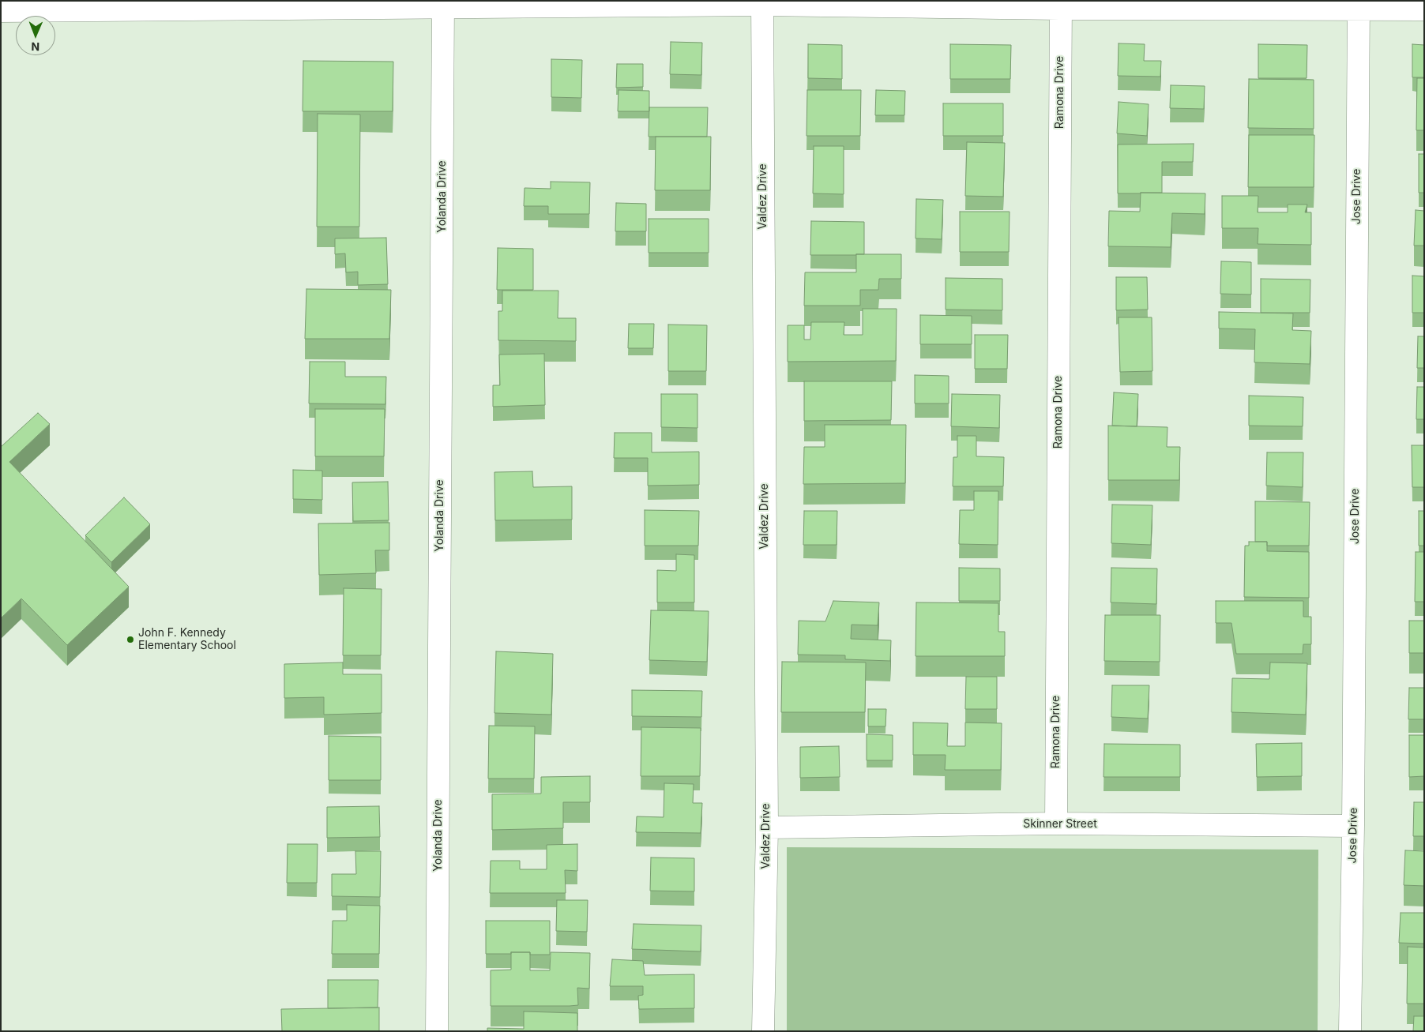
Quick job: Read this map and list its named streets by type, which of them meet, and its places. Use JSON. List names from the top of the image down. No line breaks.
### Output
{"streets":{"street":["Ramona Drive","Yolanda Drive","Valdez Drive","Jose Drive","Skinner Street"]},"crossings":[["Ramona Drive","Skinner Street"],["Valdez Drive","Skinner Street"],["Jose Drive","Skinner Street"]],"places":["John F. Kennedy Elementary School"],"north":"bottom"}
